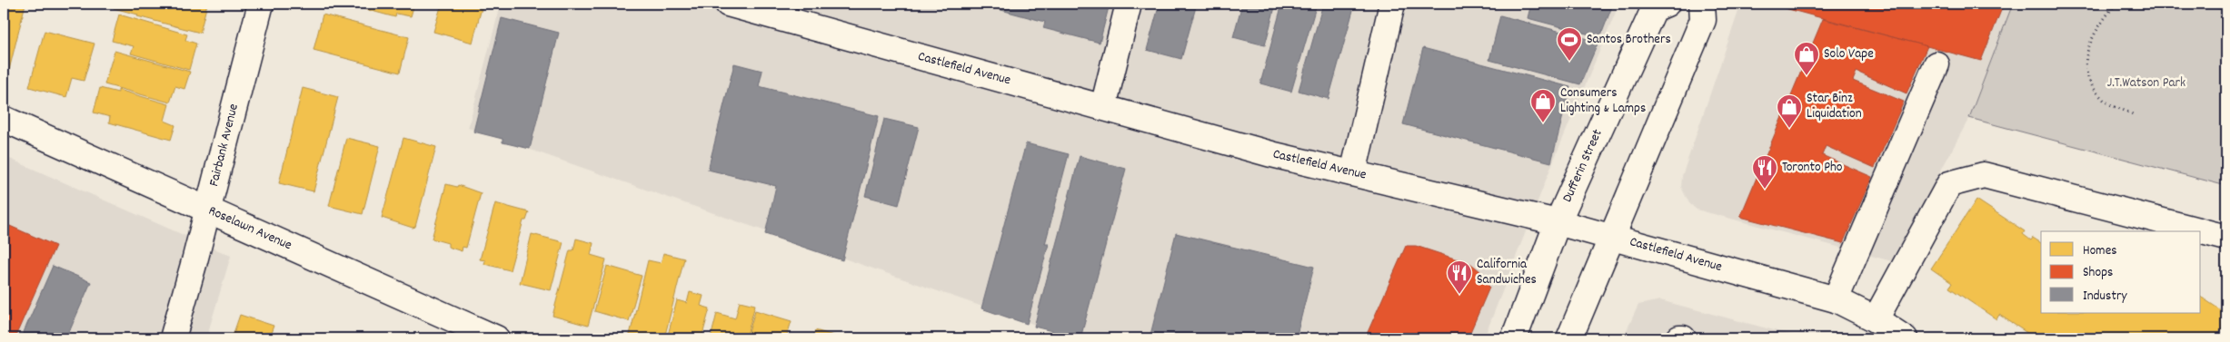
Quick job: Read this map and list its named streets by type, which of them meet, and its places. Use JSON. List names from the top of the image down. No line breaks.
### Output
{"streets":{"street":["Castlefield Avenue","Fairbank Avenue","Dufferin Street","Roselawn Avenue"]},"crossings":[["Castlefield Avenue","Dufferin Street"],["Fairbank Avenue","Roselawn Avenue"]],"parks":["J.T.Watson Park"],"places":{"sports":["Santos Brothers"],"shop":["Solo Vape","Consumers Lighting & Lamps","Star Binz Liquidation"],"restaurant":["Toronto Pho","California Sandwiches"]},"legend":["Homes","Shops","Industry"]}
